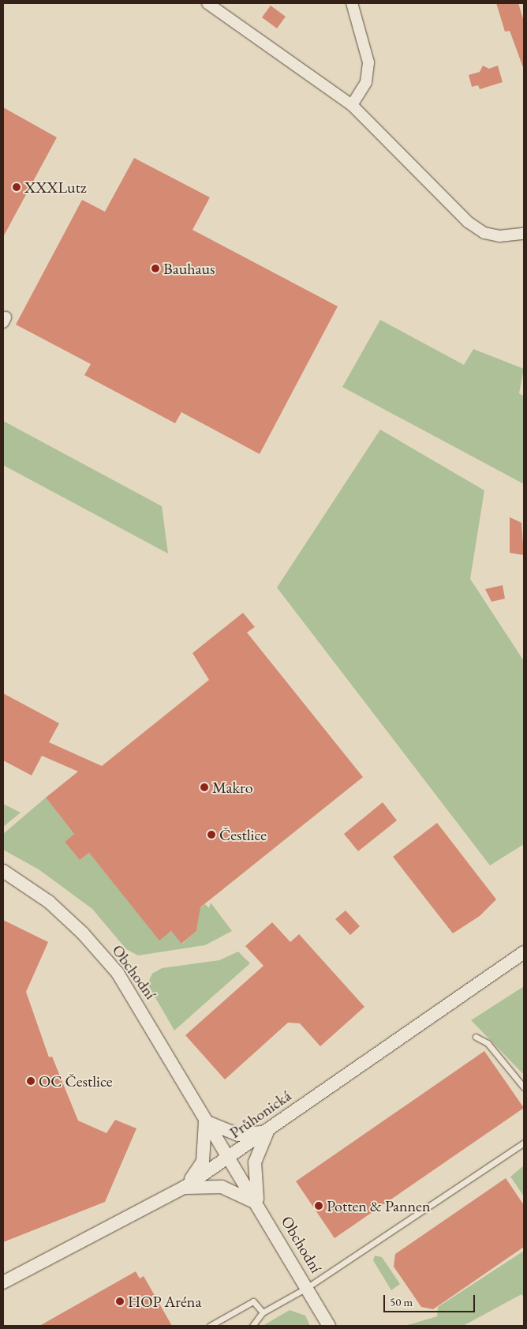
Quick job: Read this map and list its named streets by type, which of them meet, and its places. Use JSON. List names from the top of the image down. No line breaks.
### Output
{"streets":{"street":["Obchodní","Průhonická"]},"crossings":[["Obchodní","Průhonická"]],"places":["XXXLutz","Bauhaus","Makro","Čestlice","OC Čestlice","Potten & Pannen","HOP Aréna"],"scale_bar":"50 m"}
